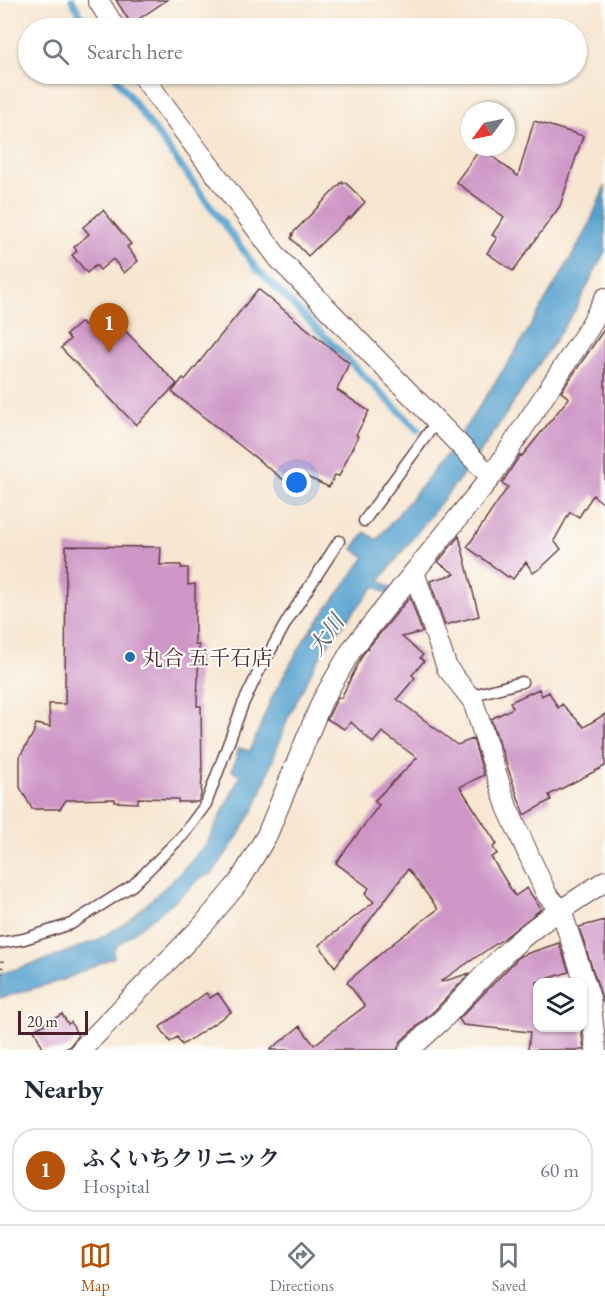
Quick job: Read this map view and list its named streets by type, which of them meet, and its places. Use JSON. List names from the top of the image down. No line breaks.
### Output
{"water":["大川"],"places":["丸合 五千石店"],"scale_bar":"20 m","north":"bottom left","page":{"search":"Search here","pins":"1","scale":"20 m","heading":"Nearby","list":[{"mark":"1","name":"ふくいちクリニック","note":"Hospital","value":"60 m"}],"nav":["Map","Directions","Saved"]}}
